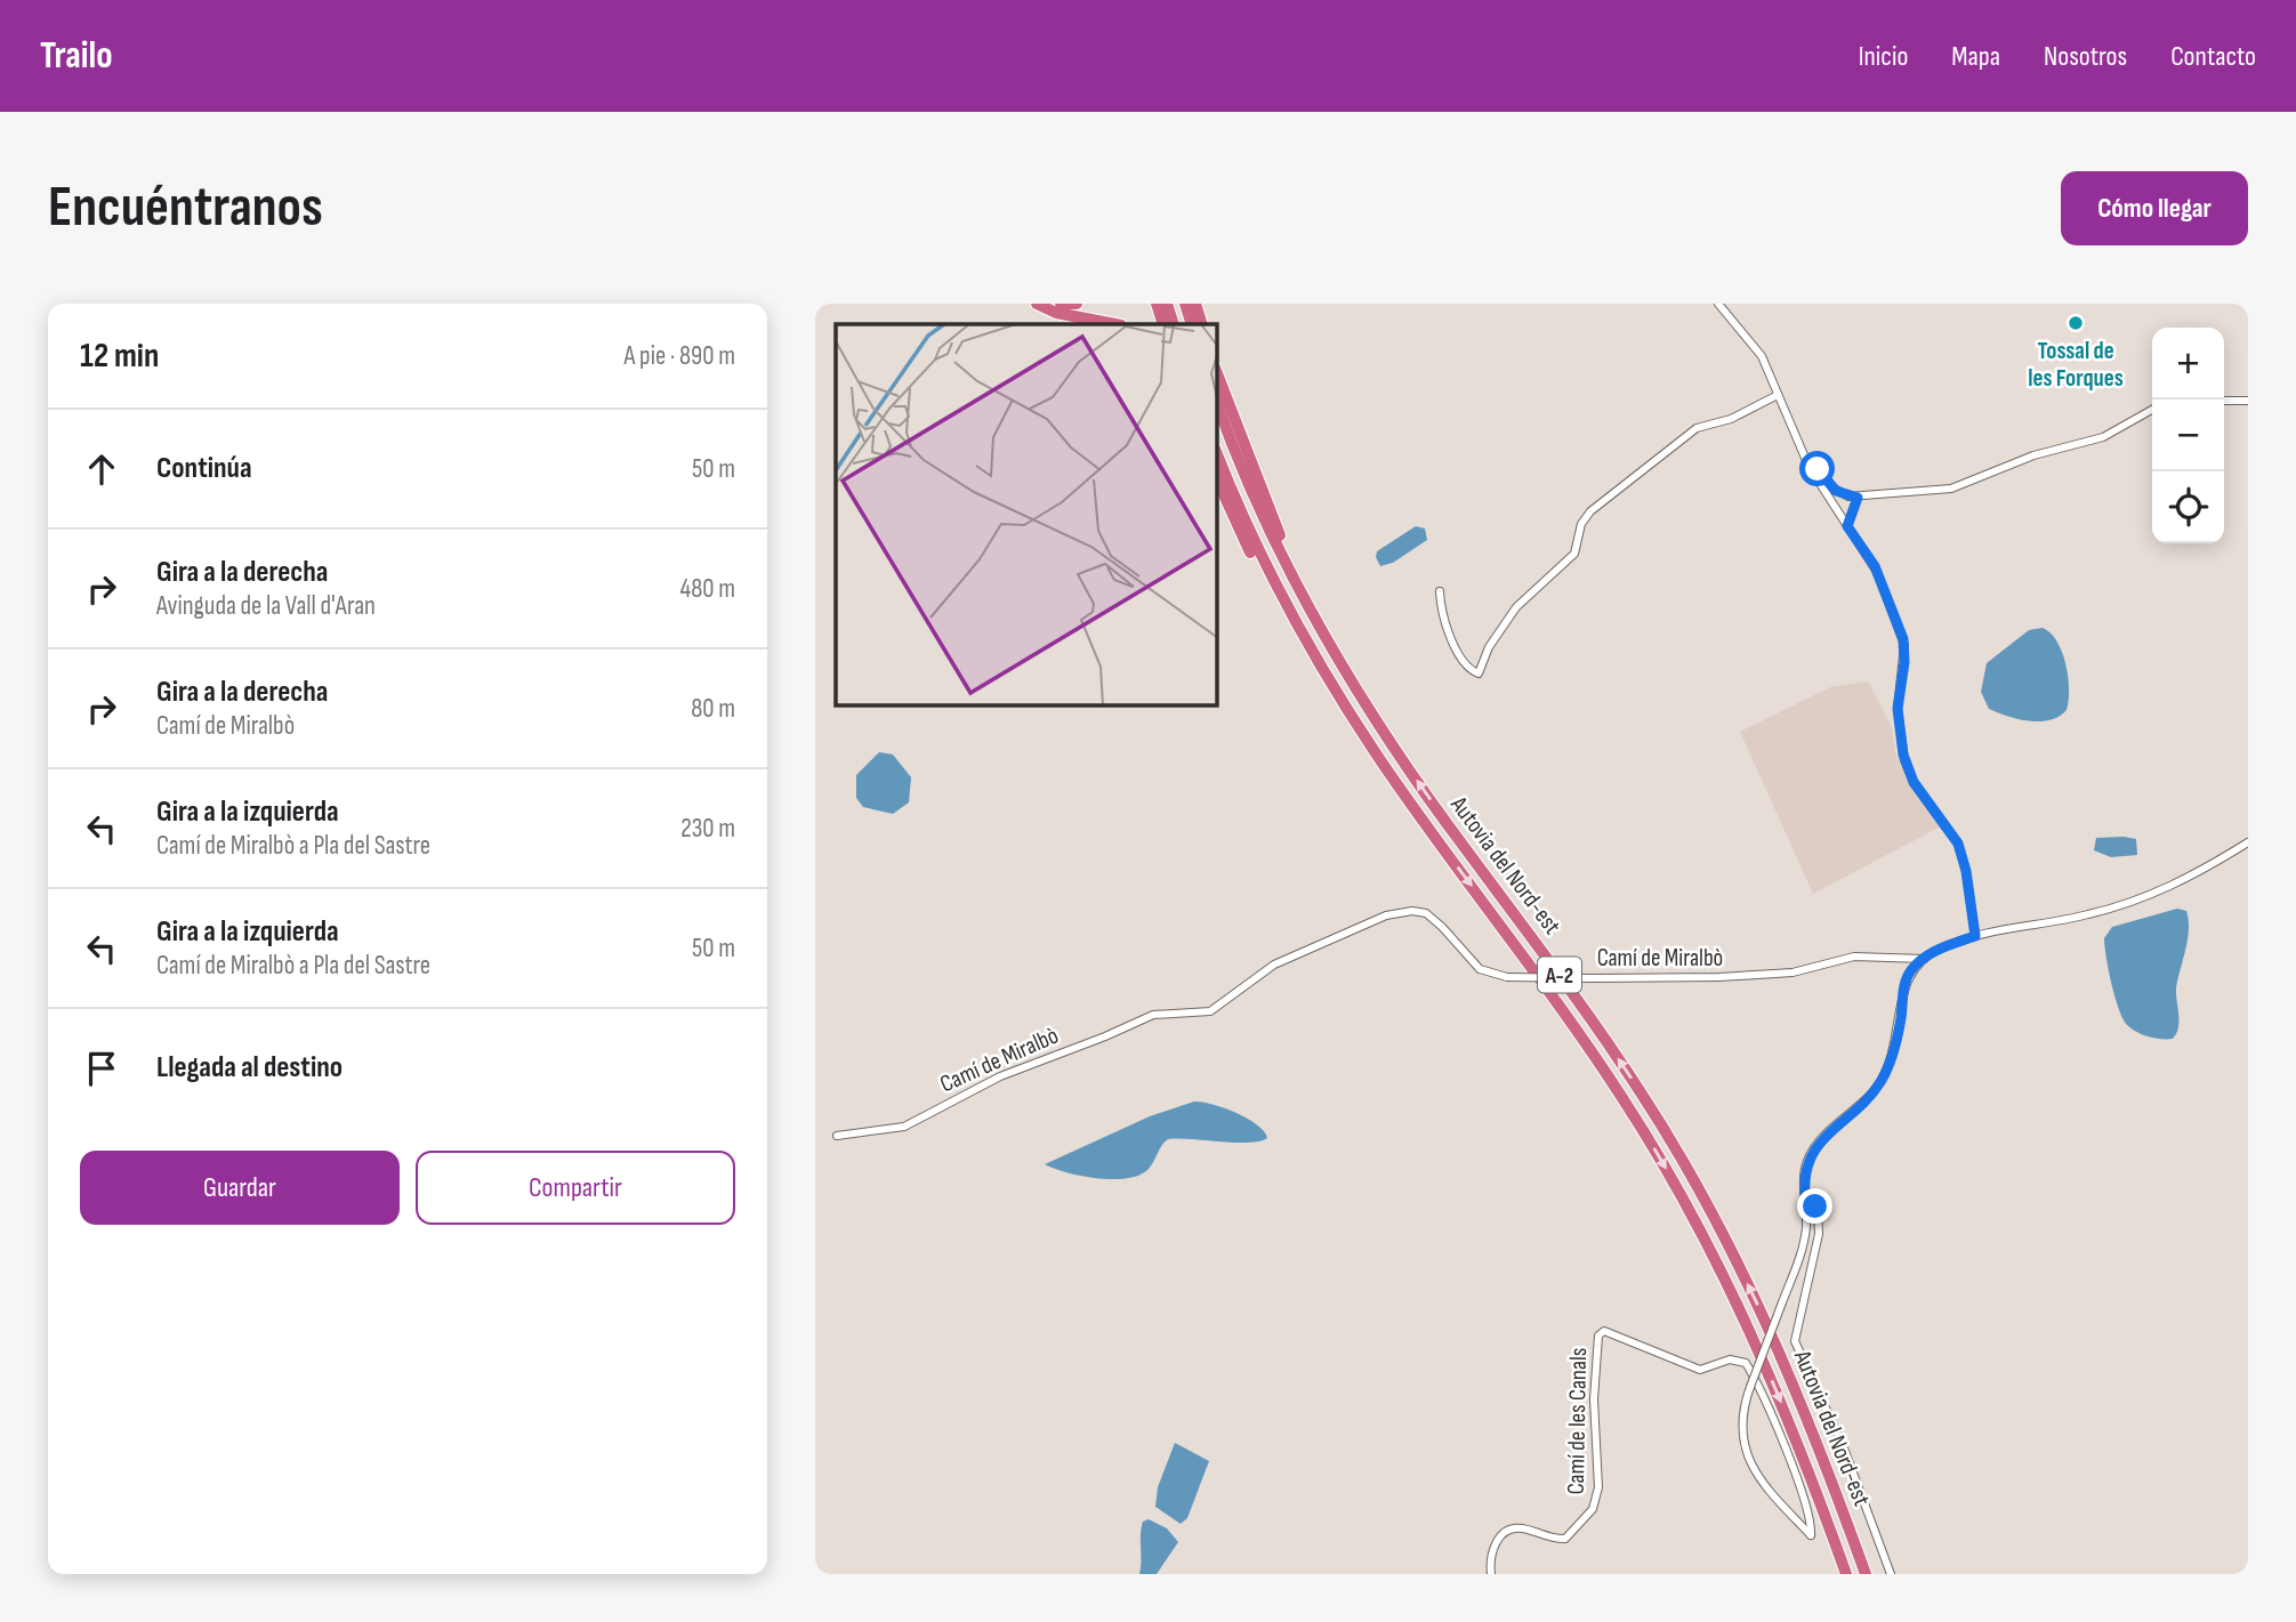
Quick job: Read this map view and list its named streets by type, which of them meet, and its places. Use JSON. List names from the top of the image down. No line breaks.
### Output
{"streets":{"highway":["Autovia del Nord-est","A-2"],"street":["Camí de Miralbò","Camí de les Canals"]},"places":["Tossal de les Forques"],"page":{"header":"Trailo","nav":["Inicio","Mapa","Nosotros","Contacto"],"buttons":["Cómo llegar",["Guardar","Compartir"]],"title":"Encuéntranos","heading":["12 min","A pie · 890 m"],"map_buttons":["+","−"],"list":[["Continúa","50 m"],["Gira a la derecha","Avinguda de la Vall d'Aran","480 m"],["Gira a la derecha","Camí de Miralbò","80 m"],["Gira a la izquierda","Camí de Miralbò a Pla del Sastre","230 m"],["Gira a la izquierda","Camí de Miralbò a Pla del Sastre","50 m"],"Llegada al destino"]}}
